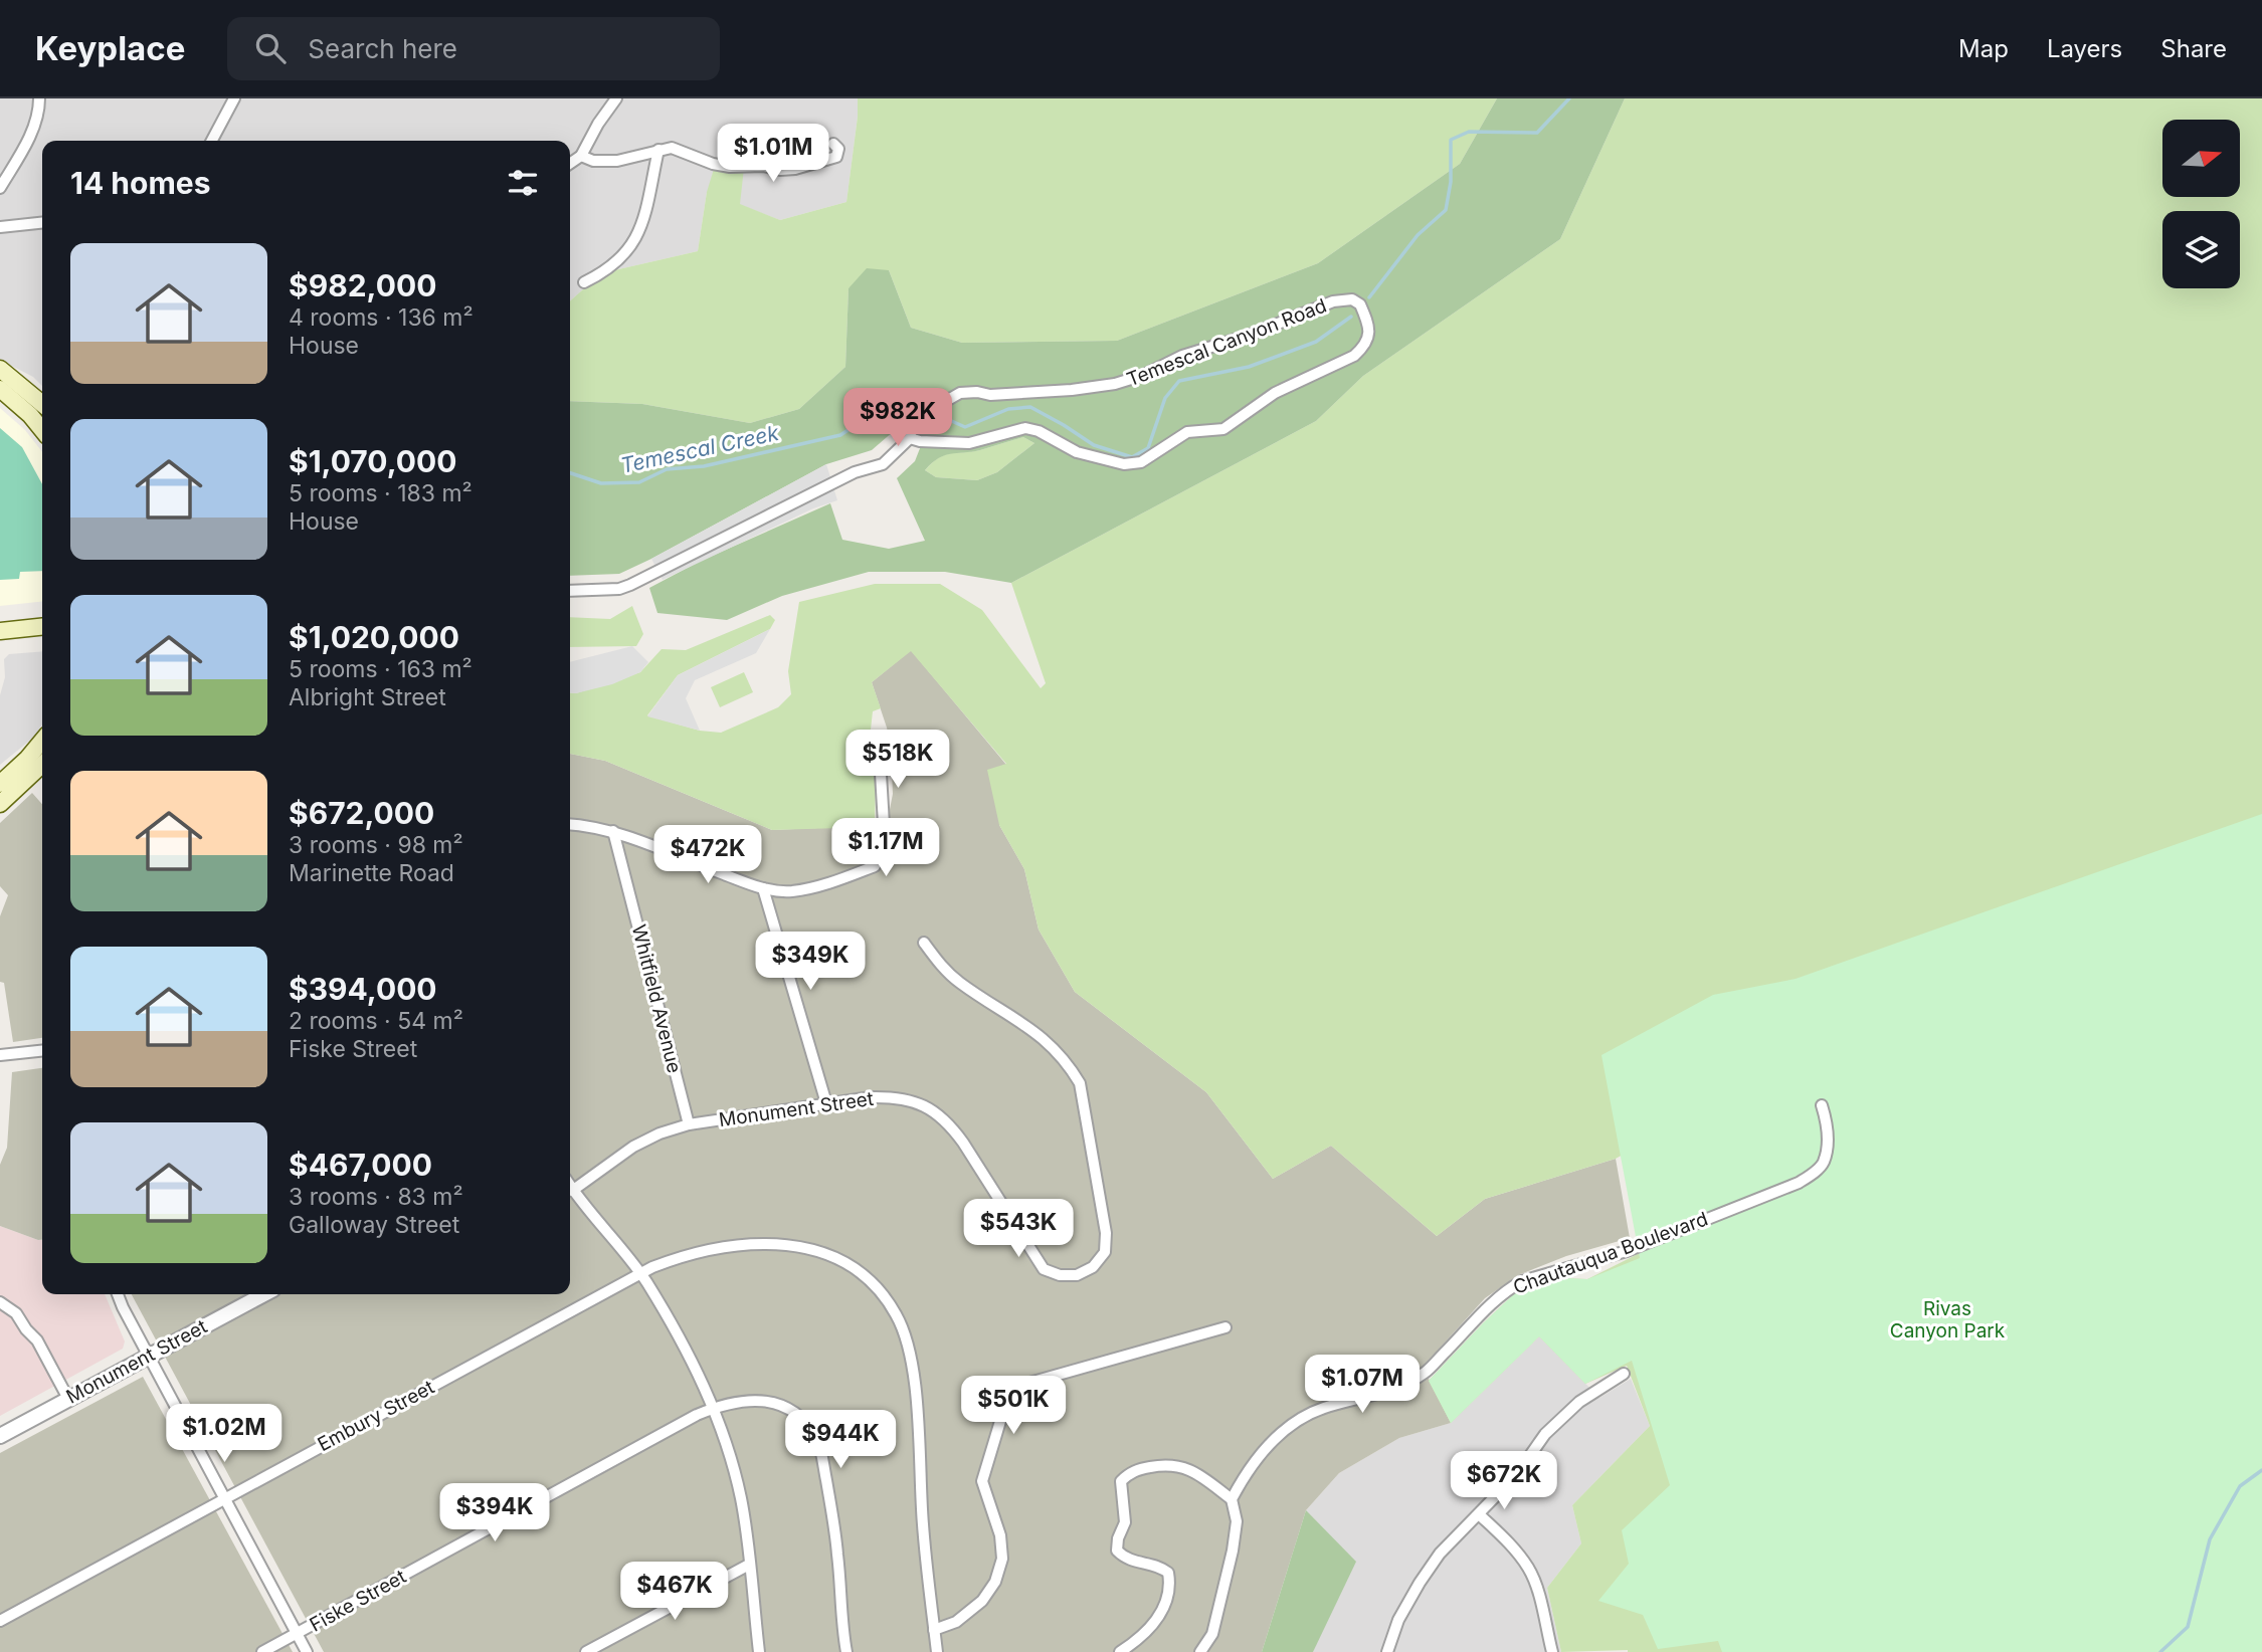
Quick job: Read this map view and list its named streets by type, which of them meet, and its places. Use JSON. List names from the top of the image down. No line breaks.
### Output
{"streets":{"street":["Temescal Canyon Road","Whitfield Avenue","Monument Street","Chautauqua Boulevard","Embury Street","Fiske Street"]},"crossings":[["Whitfield Avenue","Monument Street"]],"water":["Temescal Creek"],"parks":["Rivas Canyon Park"],"north":"right","page":{"header":"Keyplace","search":"Search here","nav":["Map","Layers","Share"],"price":["$1.01M","$982K","$518K","$1.17M","$472K","$349K","$543K","$1.07M","$501K","$1.02M","$944K","$672K","$394K","$467K"],"heading":"14 homes","list":[{"name":"$982,000","note":"4 rooms · 136 m² · House"},{"name":"$1,070,000","note":"5 rooms · 183 m² · House"},{"name":"$1,020,000","note":"5 rooms · 163 m² · Albright Street"},{"name":"$672,000","note":"3 rooms · 98 m² · Marinette Road"},{"name":"$394,000","note":"2 rooms · 54 m² · Fiske Street"},{"name":"$467,000","note":"3 rooms · 83 m² · Galloway Street"}]}}
